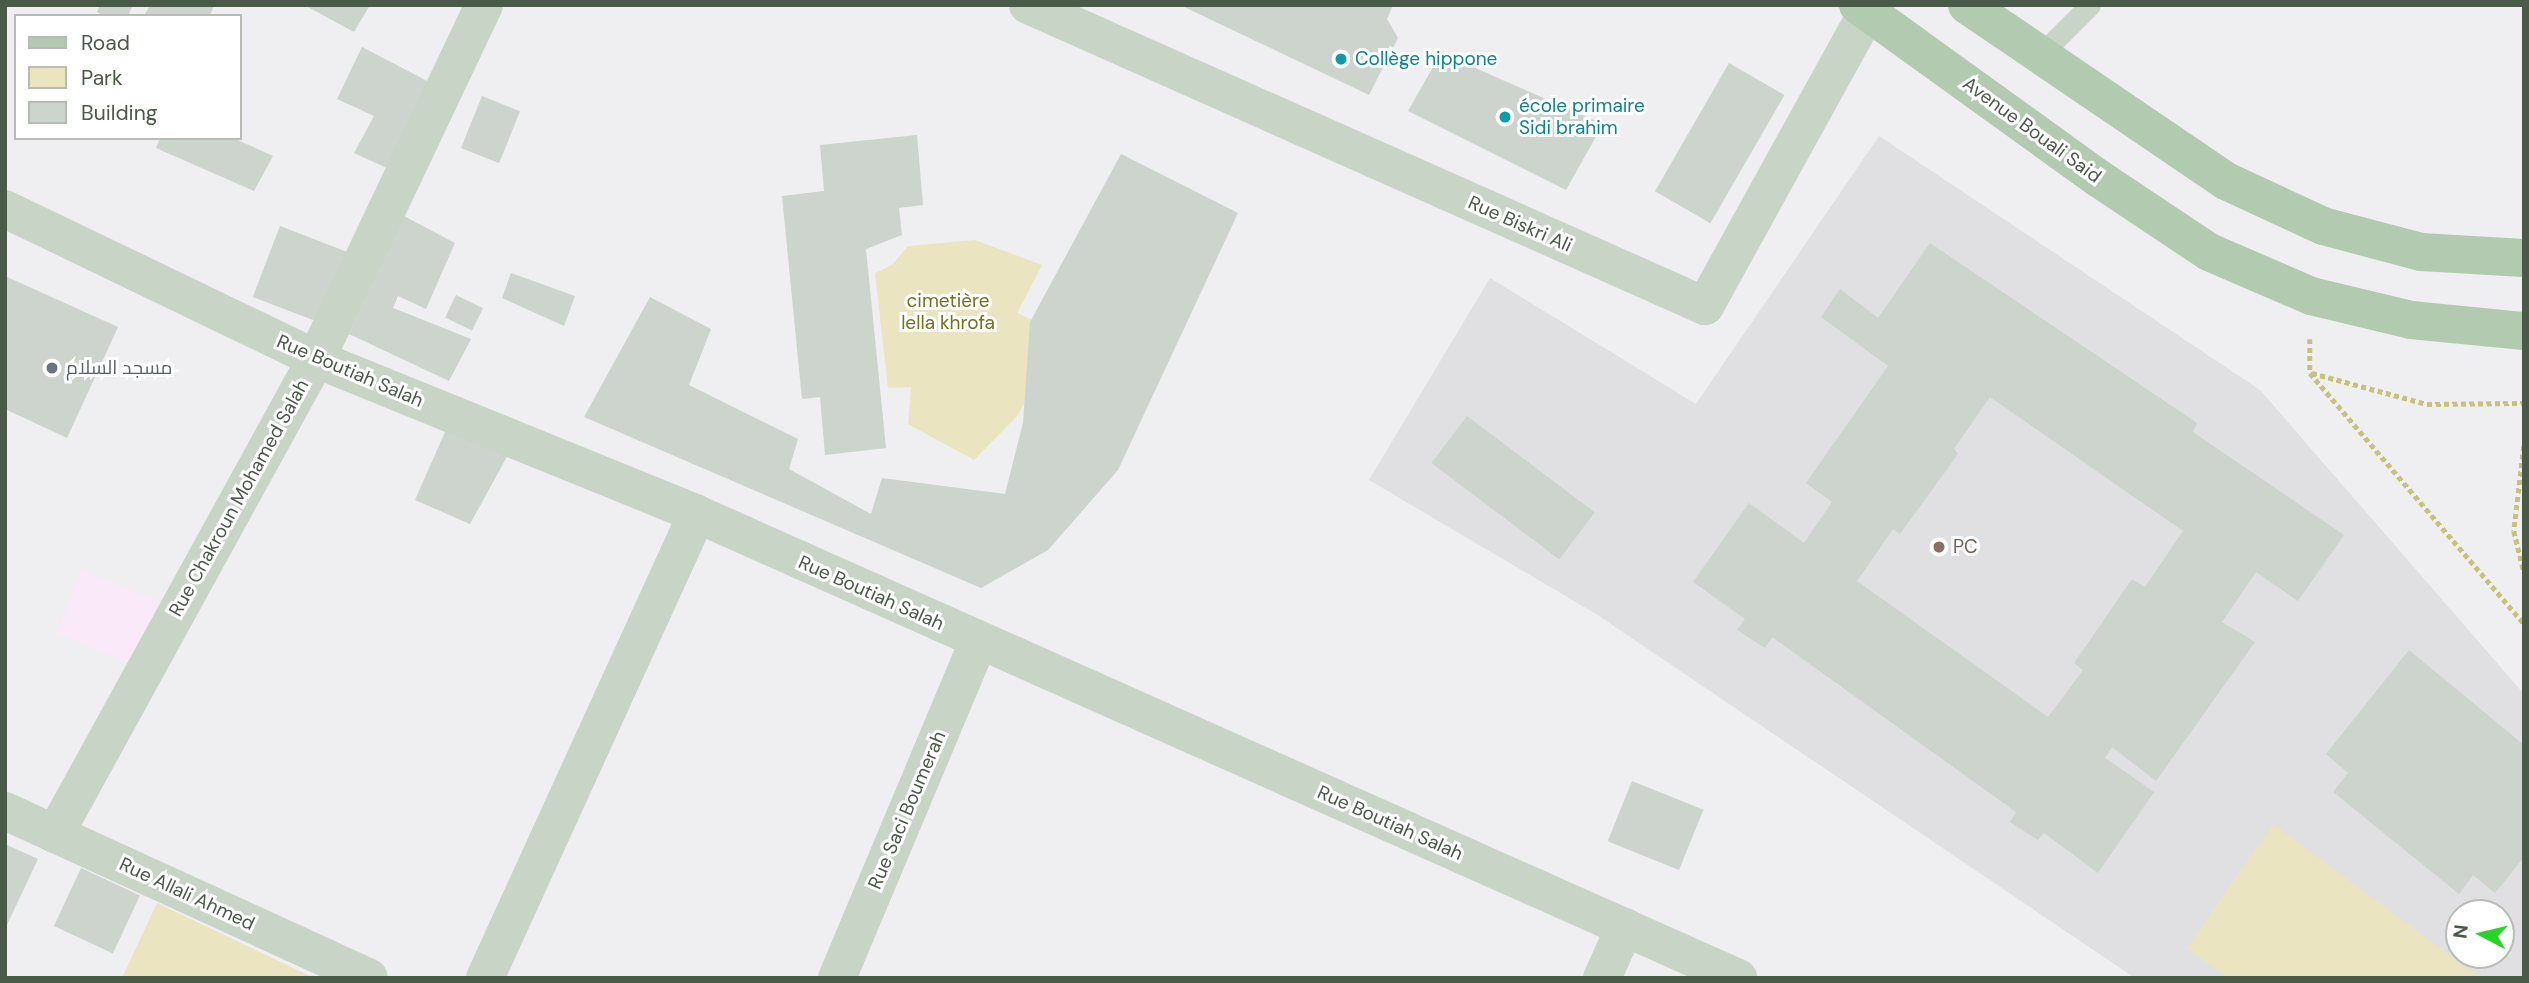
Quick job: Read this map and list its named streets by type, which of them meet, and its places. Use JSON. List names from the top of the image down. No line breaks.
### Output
{"streets":{"main road":["Avenue Bouali Said"],"street":["Rue Biskri Ali","Rue Boutiah Salah","Rue Chakroun Mohamed Salah","Rue Saci Boumerah","Rue Allali Ahmed"]},"crossings":[["Avenue Bouali Said","Rue Biskri Ali"],["Rue Boutiah Salah","Rue Chakroun Mohamed Salah"],["Rue Boutiah Salah","Rue Saci Boumerah"],["Rue Chakroun Mohamed Salah","Rue Allali Ahmed"]],"parks":["cimetière lella khrofa"],"places":["Collège hippone","école primaire Sidi brahim","مسجد السلام","PC"],"legend":["Road","Park","Building"],"north":"left"}
